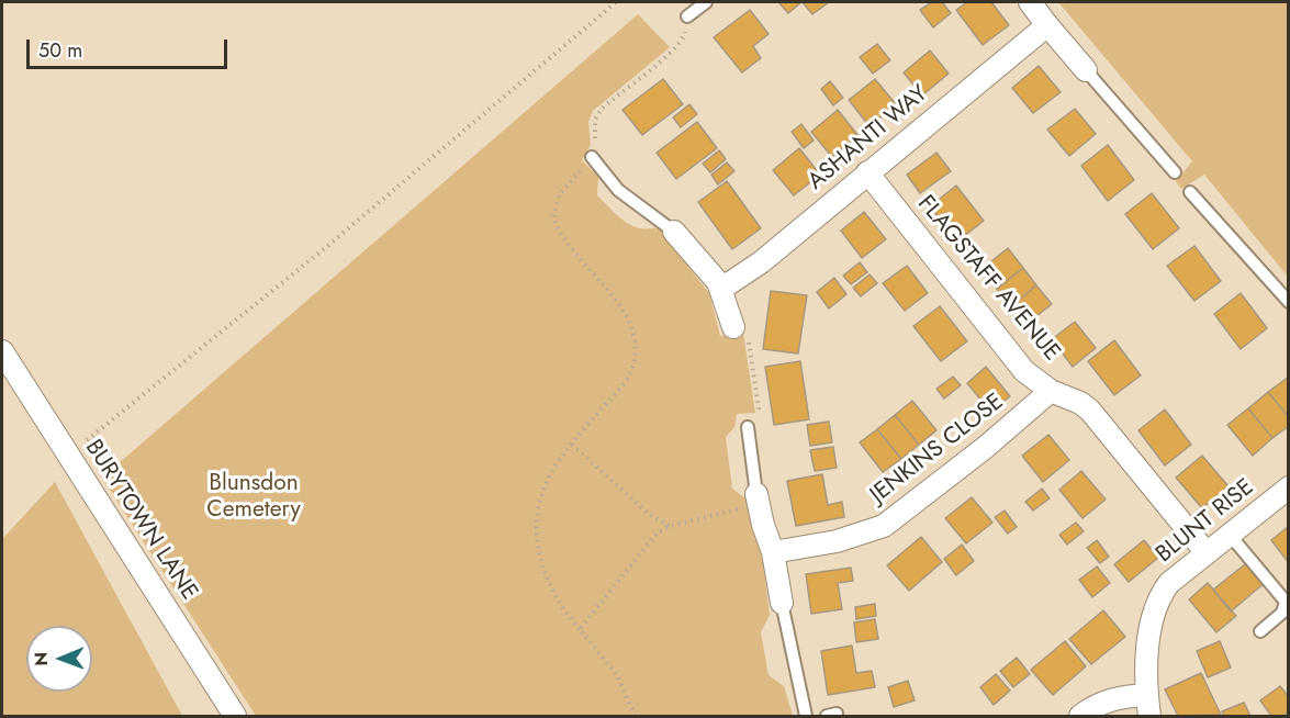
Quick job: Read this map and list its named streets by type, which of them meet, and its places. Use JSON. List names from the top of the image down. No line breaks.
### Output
{"streets":{"street":["ASHANTI WAY","FLAGSTAFF AVENUE","JENKINS CLOSE","BURYTOWN LANE","BLUNT RISE"]},"crossings":[["ASHANTI WAY","FLAGSTAFF AVENUE"],["FLAGSTAFF AVENUE","JENKINS CLOSE"],["FLAGSTAFF AVENUE","BLUNT RISE"]],"parks":["Blunsdon Cemetery"],"scale_bar":"50 m","north":"left"}
